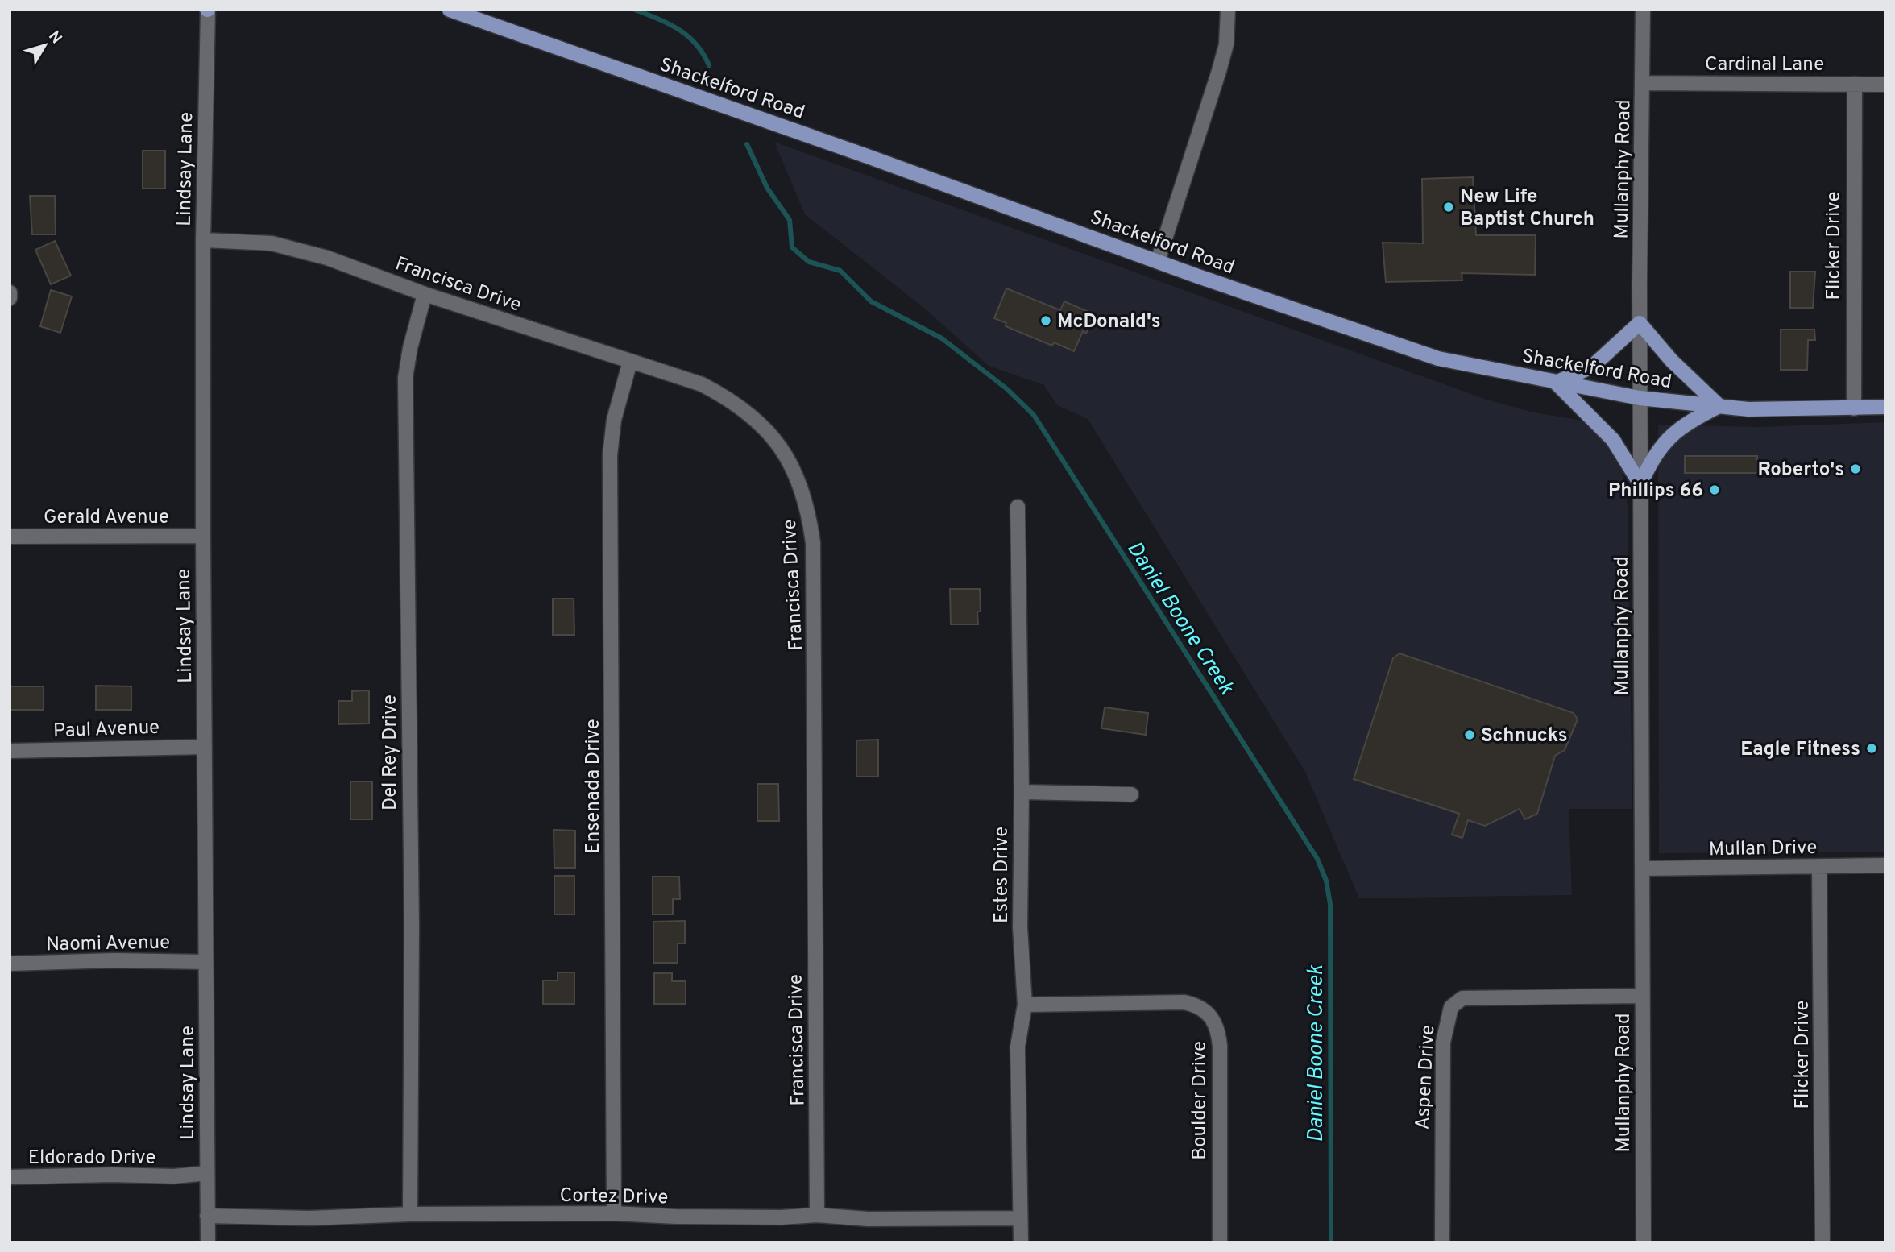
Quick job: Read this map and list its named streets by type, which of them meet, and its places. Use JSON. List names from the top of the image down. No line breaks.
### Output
{"streets":{"main road":["Shackelford Road"],"street":["Cardinal Lane","Lindsay Lane","Mullanphy Road","Flicker Drive","Francisca Drive","Gerald Avenue","Paul Avenue","Del Rey Drive","Ensenada Drive","Mullan Drive","Estes Drive","Naomi Avenue","Aspen Drive","Boulder Drive","Eldorado Drive","Cortez Drive"]},"crossings":[["Cardinal Lane","Mullanphy Road"],["Cardinal Lane","Flicker Drive"],["Shackelford Road","Mullanphy Road"],["Shackelford Road","Flicker Drive"],["Lindsay Lane","Francisca Drive"],["Lindsay Lane","Gerald Avenue"],["Lindsay Lane","Paul Avenue"],["Lindsay Lane","Naomi Avenue"],["Lindsay Lane","Eldorado Drive"],["Lindsay Lane","Cortez Drive"],["Mullanphy Road","Mullan Drive"],["Mullanphy Road","Aspen Drive"],["Flicker Drive","Mullan Drive"],["Francisca Drive","Del Rey Drive"],["Francisca Drive","Ensenada Drive"],["Francisca Drive","Cortez Drive"],["Del Rey Drive","Cortez Drive"],["Ensenada Drive","Cortez Drive"],["Estes Drive","Boulder Drive"],["Estes Drive","Cortez Drive"]],"water":["Daniel Boone Creek"],"places":["New Life Baptist Church","McDonald's","Roberto's","Phillips 66","Schnucks","Eagle Fitness"],"north":"top right"}
